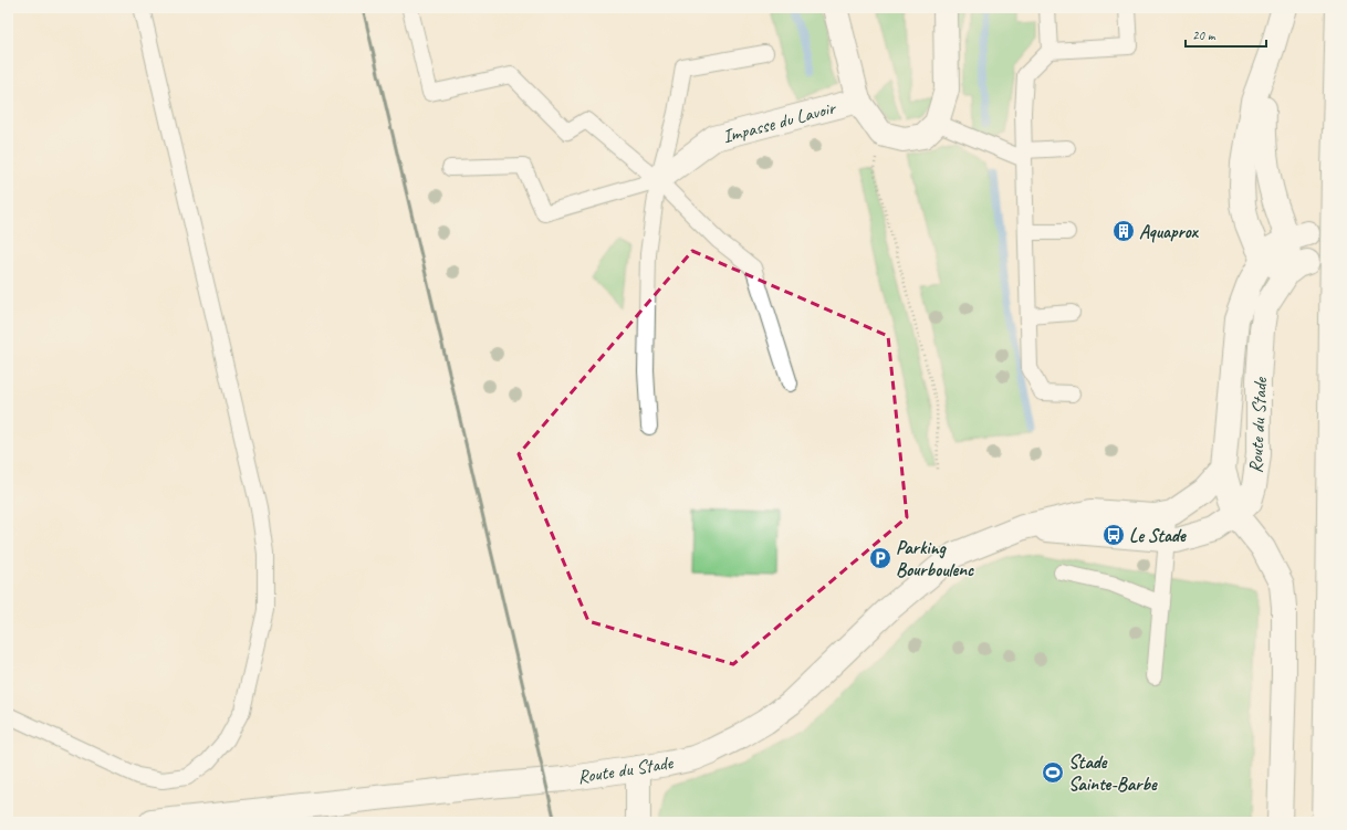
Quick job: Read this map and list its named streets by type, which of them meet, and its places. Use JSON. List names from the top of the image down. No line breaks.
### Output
{"streets":{"main road":["Impasse du Lavoir","Route du Stade"]},"places":{"building":["Aquaprox"],"bus stop":["Le Stade"],"parking":["Parking Bourboulenc"],"sports":["Stade Sainte-Barbe"]},"scale_bar":"20 m"}
